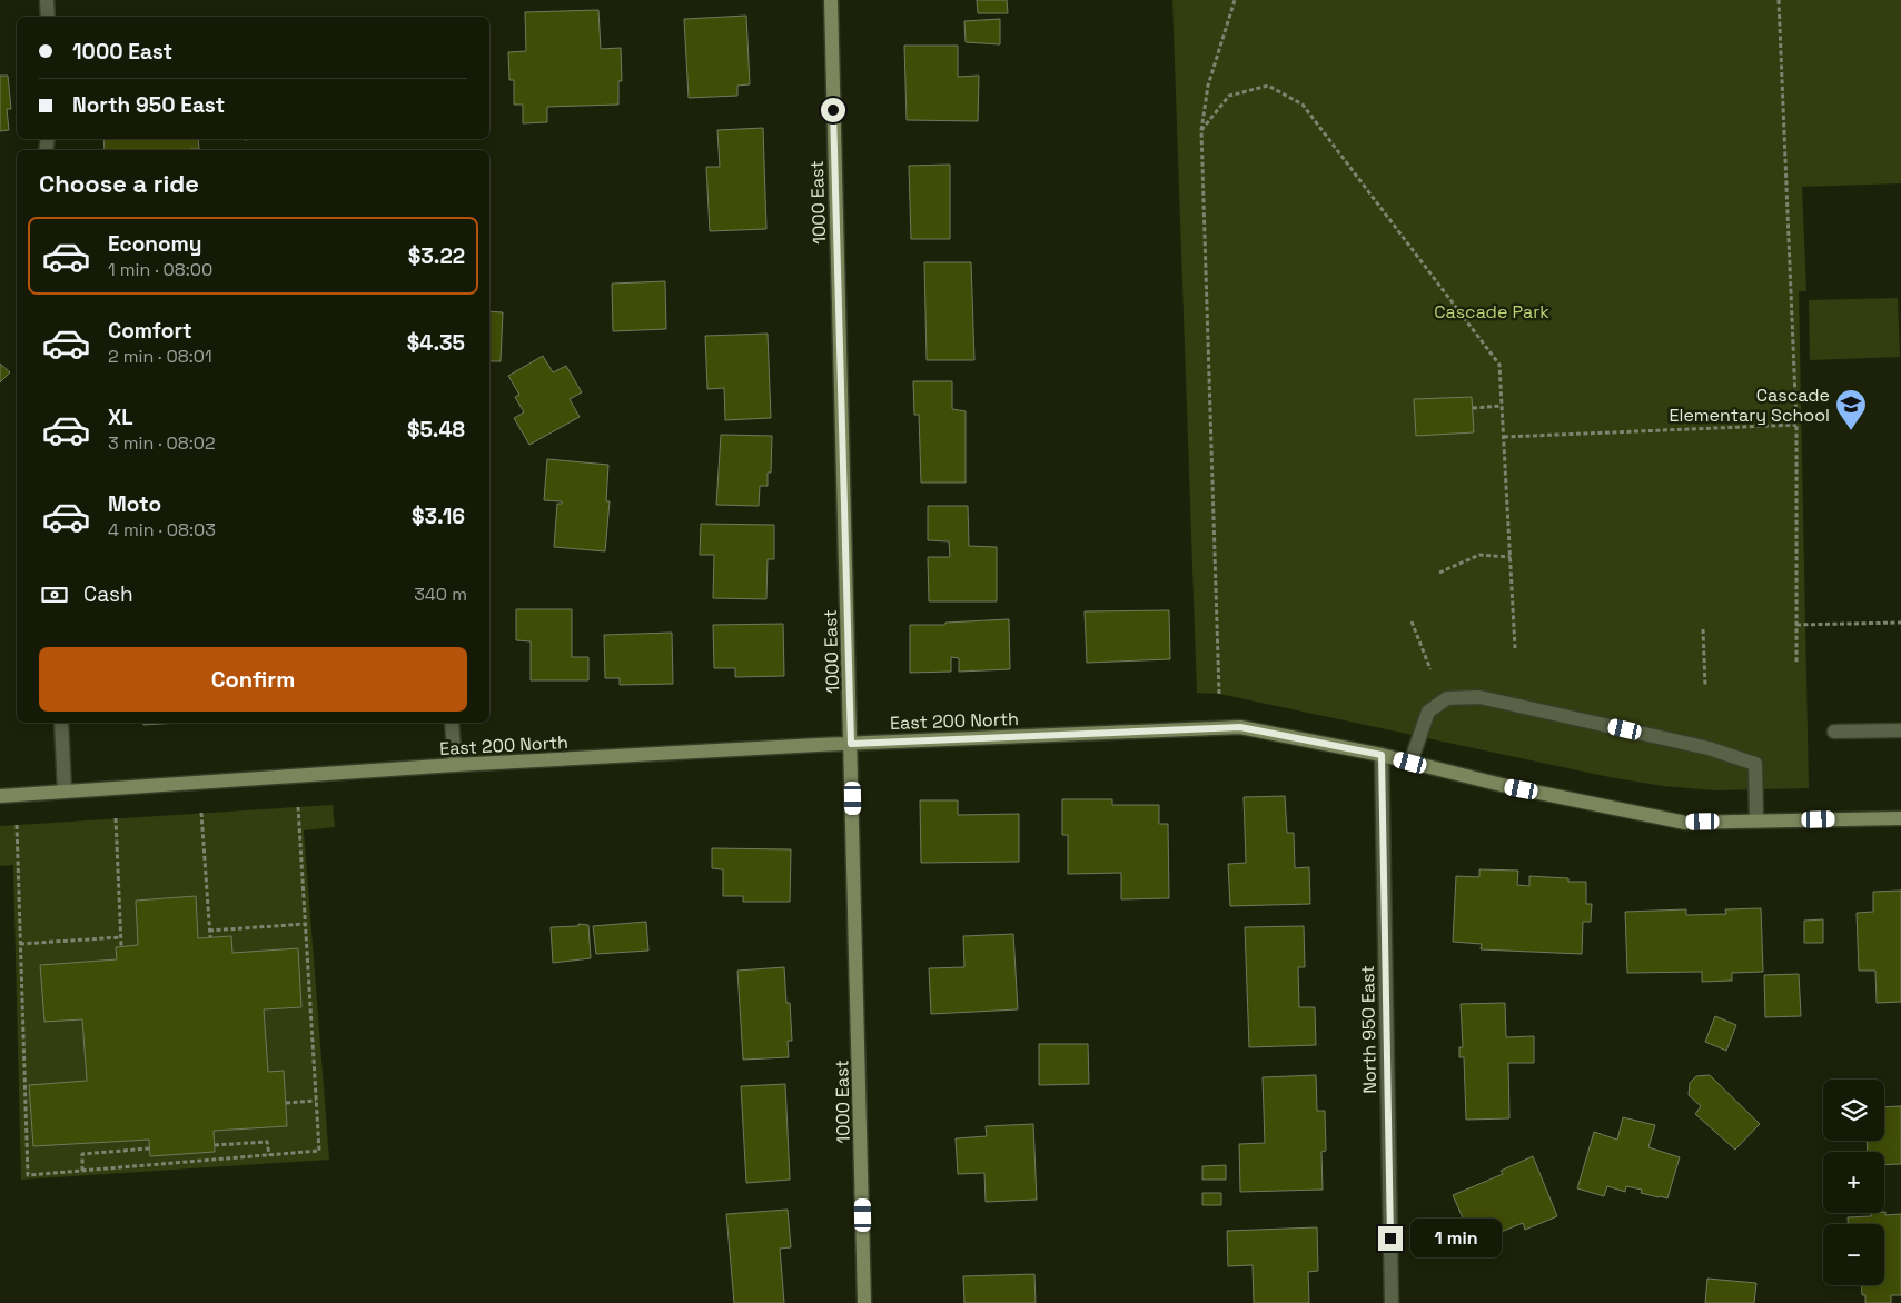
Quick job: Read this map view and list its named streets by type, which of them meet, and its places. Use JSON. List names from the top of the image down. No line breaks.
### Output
{"streets":{"street":["1000 East","East 200 North","North 950 East"]},"crossings":[["1000 East","East 200 North"],["East 200 North","North 950 East"]],"parks":["Cascade Park"],"places":{"school or university":["Cascade Elementary School"]},"page":{"banner":["1000 East","North 950 East"],"heading":"Choose a ride","list":[{"name":"Economy","note":"1 min · 08:00","value":"$3.22"},{"name":"Comfort","note":"2 min · 08:01","value":"$4.35"},{"name":"XL","note":"3 min · 08:02","value":"$5.48"},{"name":"Moto","note":"4 min · 08:03","value":"$3.16"}],"pay":["Cash","340 m"],"buttons":"Confirm","map_buttons":["+","−"],"bubble":"1 min"}}
